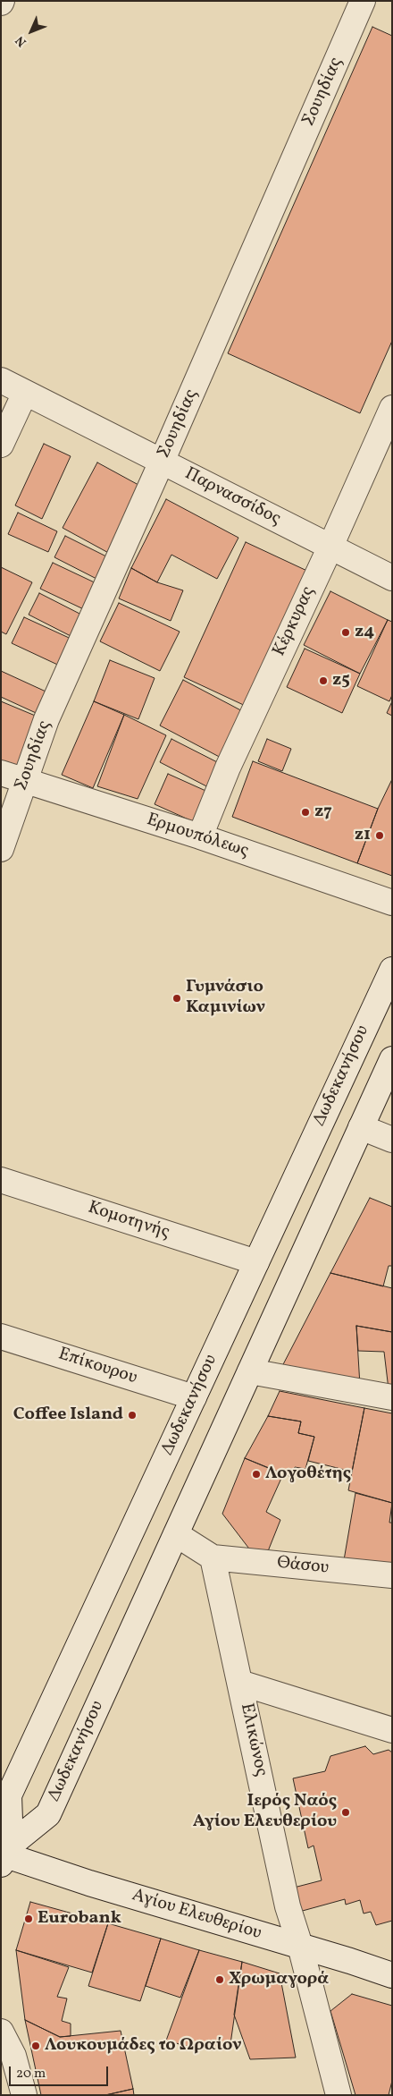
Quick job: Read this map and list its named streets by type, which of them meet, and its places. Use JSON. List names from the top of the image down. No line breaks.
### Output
{"streets":{"street":["Σουηδίας","Παρνασσίδος","Κέρκυρας","Ερμουπόλεως","Δωδεκανήσου","Κομοτηνής","Επίκουρου","Θάσου","Ελικώνος","Αγίου Ελευθερίου"]},"crossings":[["Σουηδίας","Παρνασσίδος"],["Σουηδίας","Ερμουπόλεως"],["Παρνασσίδος","Κέρκυρας"],["Κέρκυρας","Ερμουπόλεως"],["Δωδεκανήσου","Κομοτηνής"],["Δωδεκανήσου","Επίκουρου"],["Δωδεκανήσου","Αγίου Ελευθερίου"],["Θάσου","Ελικώνος"],["Ελικώνος","Αγίου Ελευθερίου"]],"places":["z4","z5","z7","z1","Γυμνάσιο Καμινίων","Coffee Island","Λογοθέτης","Ιερός Ναός Αγίου Ελευθερίου","Eurobank","Χρωμαγορά","Λουκουμάδες το Ωραίον"],"scale_bar":"20 m","north":"bottom left"}
